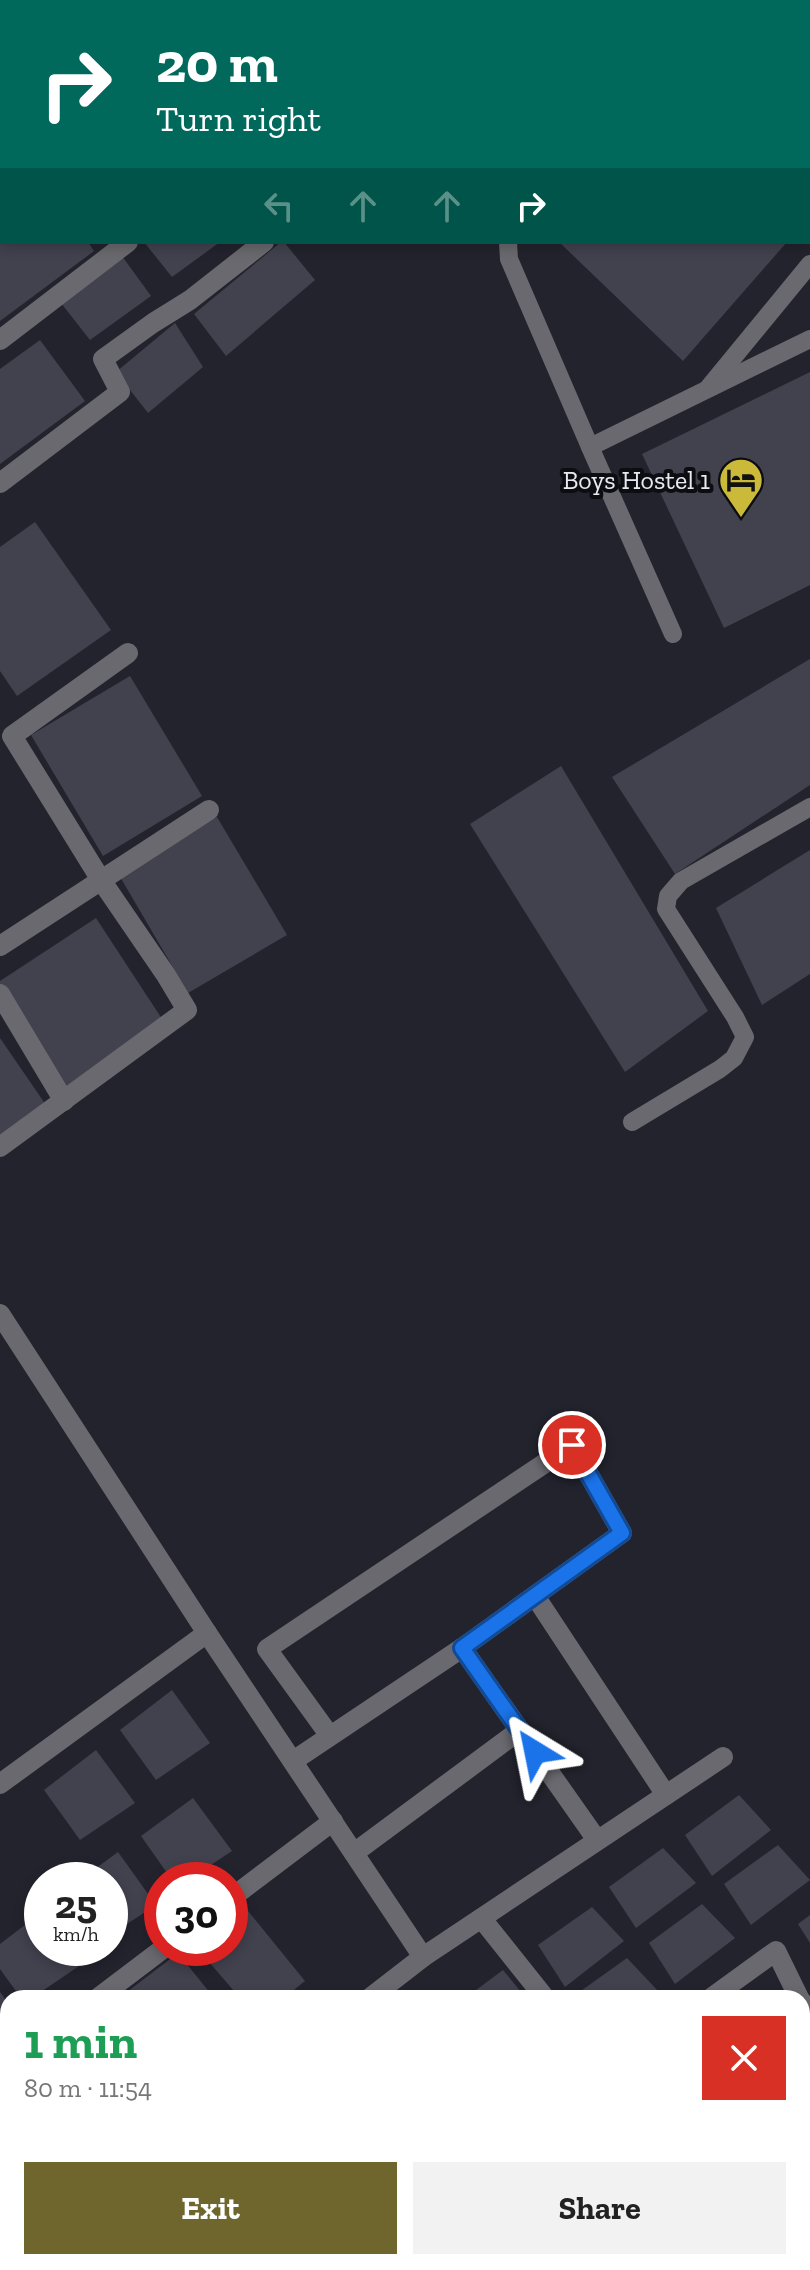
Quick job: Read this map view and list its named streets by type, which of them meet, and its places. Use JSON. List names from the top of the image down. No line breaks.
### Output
{"places":{"hotel":["Boys Hostel 1"]},"page":{"turn":["20 m","Turn right"],"speed":"25 km/h","limit":"30","heading":["1 min","80 m · 11:54"],"buttons":["Exit","Share"]}}
